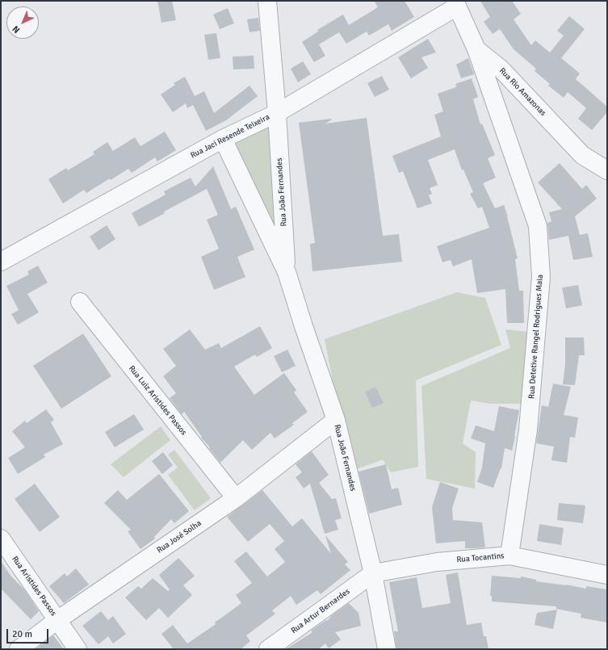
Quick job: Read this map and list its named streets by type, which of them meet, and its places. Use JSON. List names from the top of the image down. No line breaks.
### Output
{"streets":{"street":["Rua Rio Amazonas","Rua Jaci Resende Teixeira","Rua João Fernandes","Rua Detetive Rangel Rodrigues Maia","Rua Luiz Aristides Passos","Rua José Solha","Rua Tocantins","Rua Aristides Passos","Rua Artur Bernardes"]},"crossings":[["Rua Rio Amazonas","Rua Jaci Resende Teixeira"],["Rua Rio Amazonas","Rua Detetive Rangel Rodrigues Maia"],["Rua Jaci Resende Teixeira","Rua João Fernandes"],["Rua João Fernandes","Rua José Solha"],["Rua João Fernandes","Rua Tocantins"],["Rua João Fernandes","Rua Artur Bernardes"],["Rua Detetive Rangel Rodrigues Maia","Rua Tocantins"],["Rua Luiz Aristides Passos","Rua José Solha"],["Rua José Solha","Rua Aristides Passos"],["Rua Tocantins","Rua Artur Bernardes"]],"scale_bar":"20 m","north":"bottom left"}
